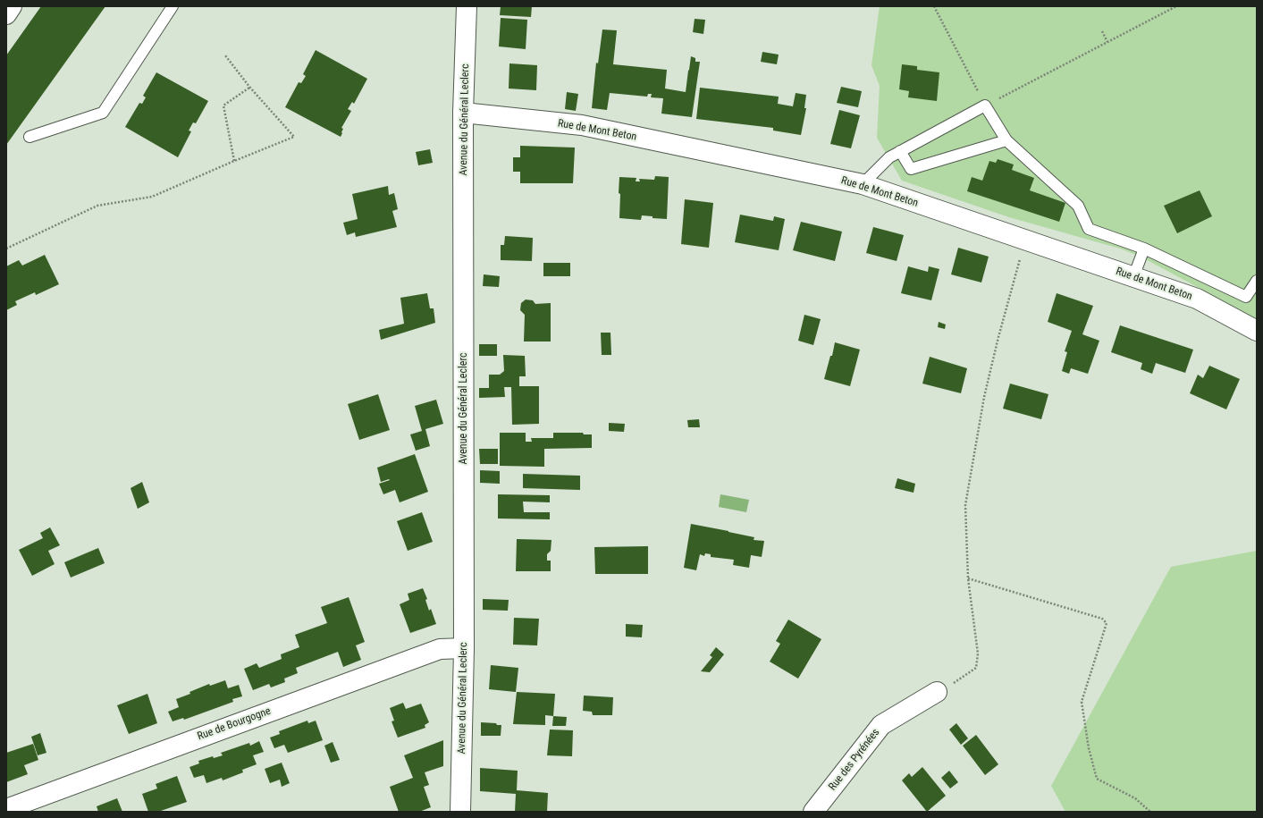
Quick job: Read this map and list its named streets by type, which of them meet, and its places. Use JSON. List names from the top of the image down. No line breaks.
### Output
{"streets":{"street":["Avenue du Général Leclerc","Rue de Mont Beton","Rue de Bourgogne","Rue des Pyrénées"]},"crossings":[["Avenue du Général Leclerc","Rue de Mont Beton"],["Avenue du Général Leclerc","Rue de Bourgogne"]]}
